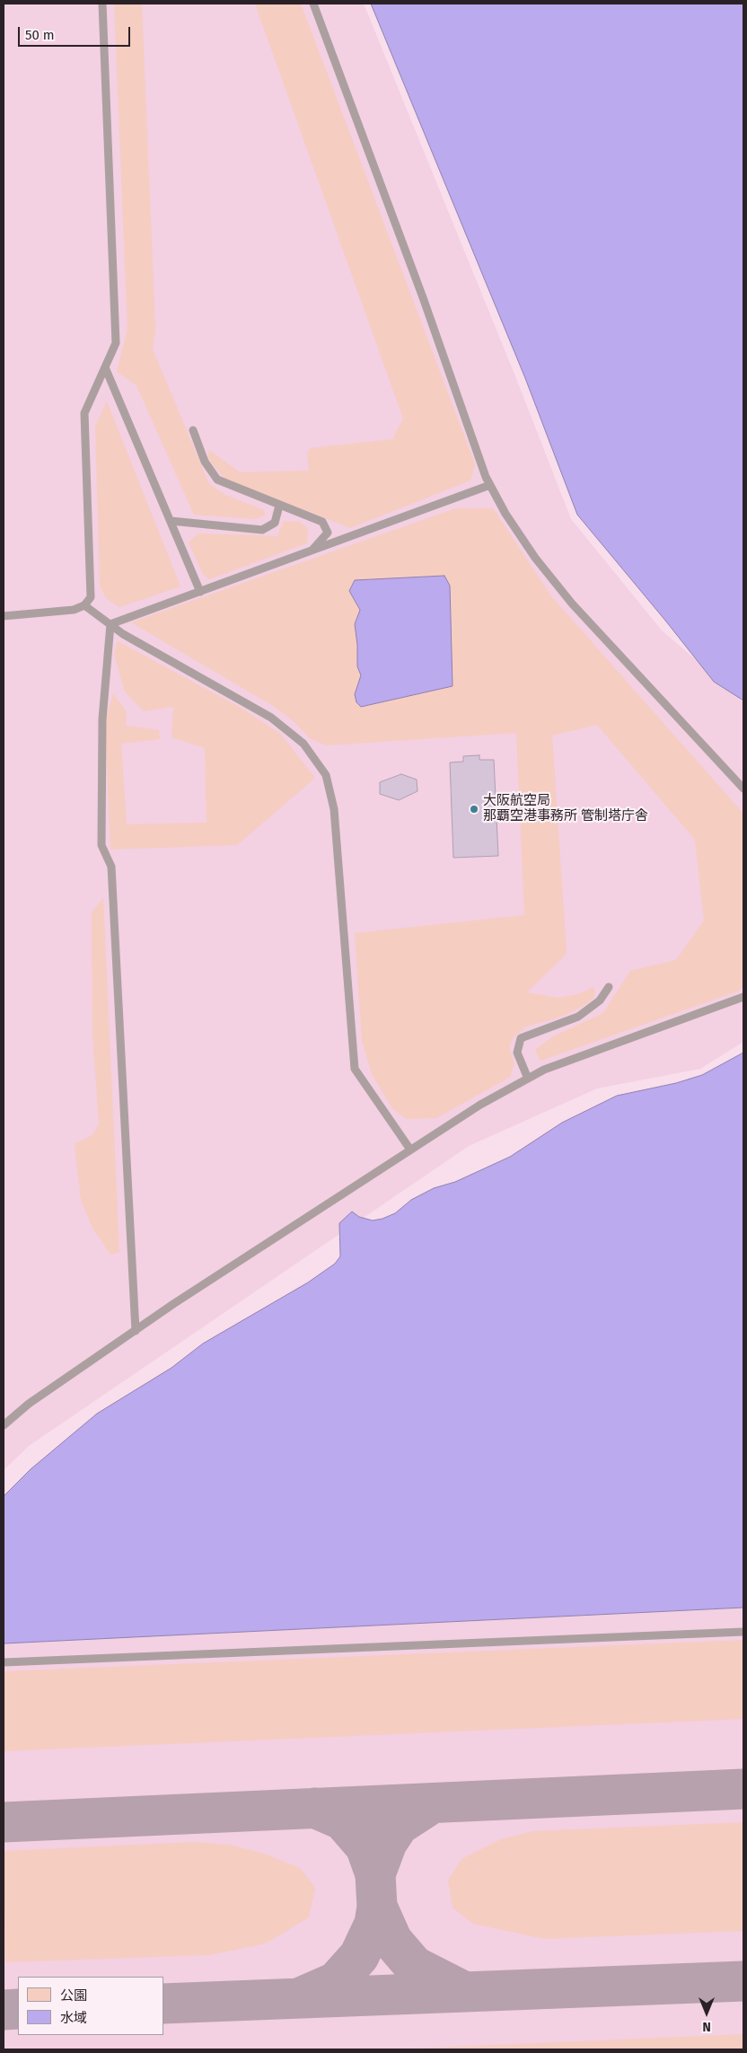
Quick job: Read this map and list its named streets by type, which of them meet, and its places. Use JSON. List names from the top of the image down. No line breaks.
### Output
{"places":["大阪航空局 那覇空港事務所 管制塔庁舎"],"legend":["公園","水域"],"scale_bar":"50 m","north":"bottom"}
